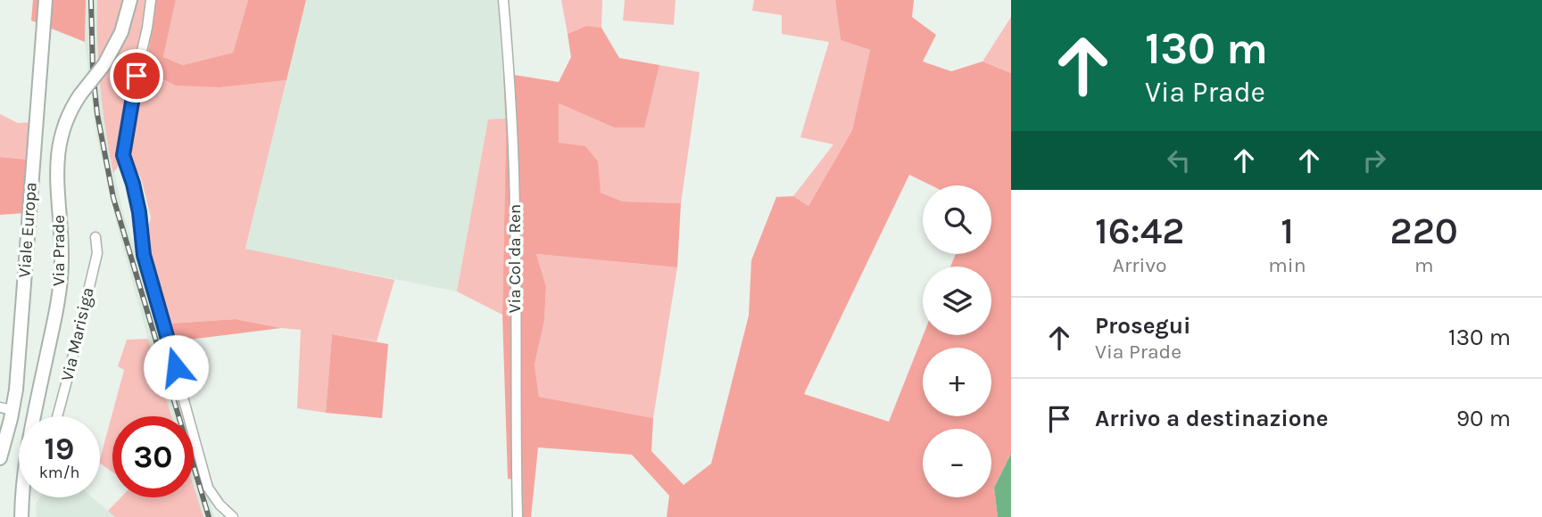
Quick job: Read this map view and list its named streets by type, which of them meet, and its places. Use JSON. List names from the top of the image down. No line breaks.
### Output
{"streets":{"main road":["Viale Europa","Via Prade"],"street":["Via Col da Ren","Via Marisiga"]},"page":{"turn":["130 m","Via Prade"],"map_buttons":["+","−"],"eta":["16:42","Arrivo","1","min","220","m"],"list":[{"name":"Prosegui","note":"Via Prade","value":"130 m"},{"name":"Arrivo a destinazione","value":"90 m"}],"speed":"19 km/h","limit":"30"}}
